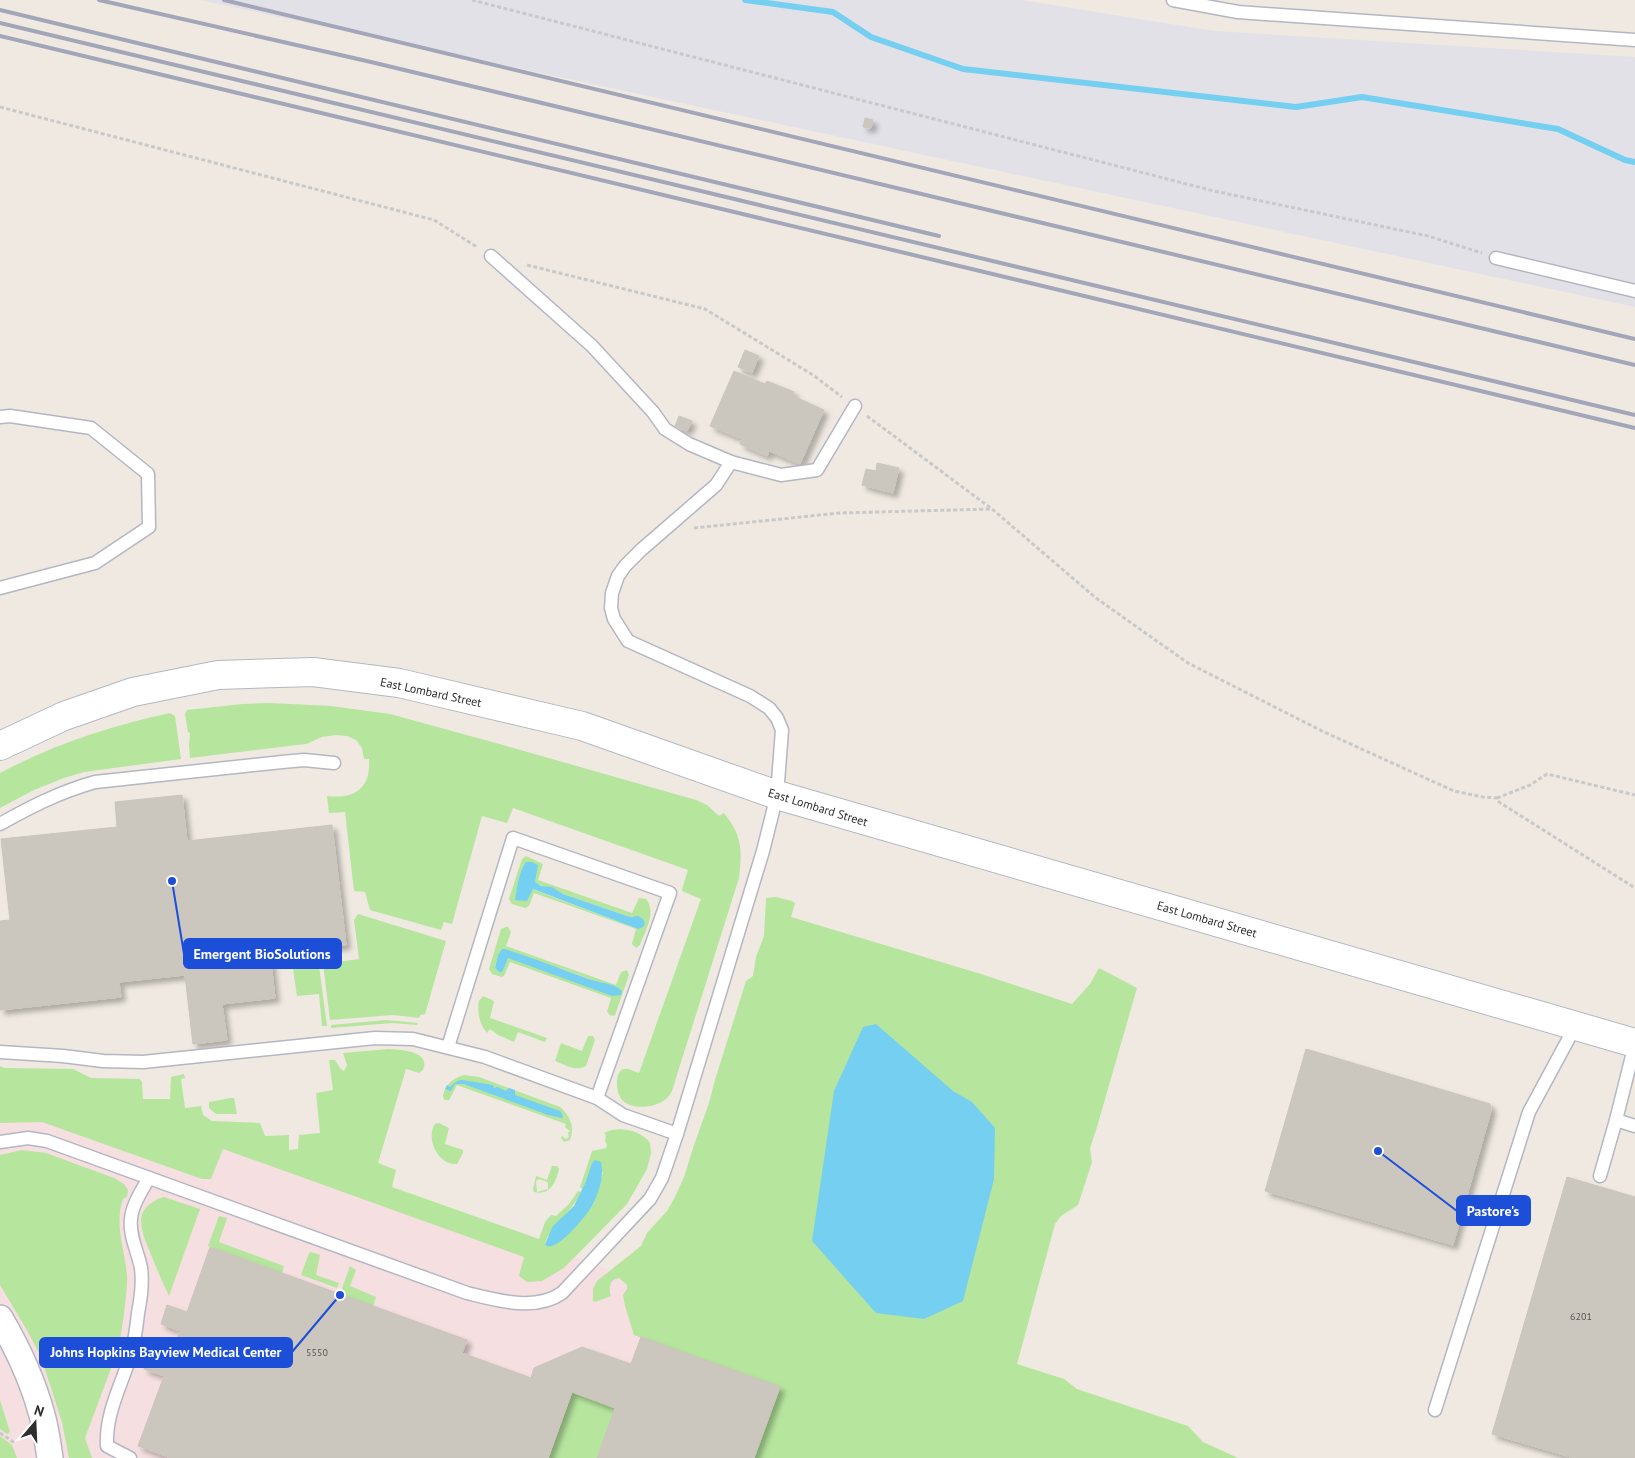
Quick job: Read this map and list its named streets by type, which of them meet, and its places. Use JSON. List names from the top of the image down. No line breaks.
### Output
{"streets":{"main road":["East Lombard Street"]},"places":["Emergent BioSolutions","Pastore's","Johns Hopkins Bayview Medical Center"],"house_numbers":["6201","5550"],"north":"top"}
